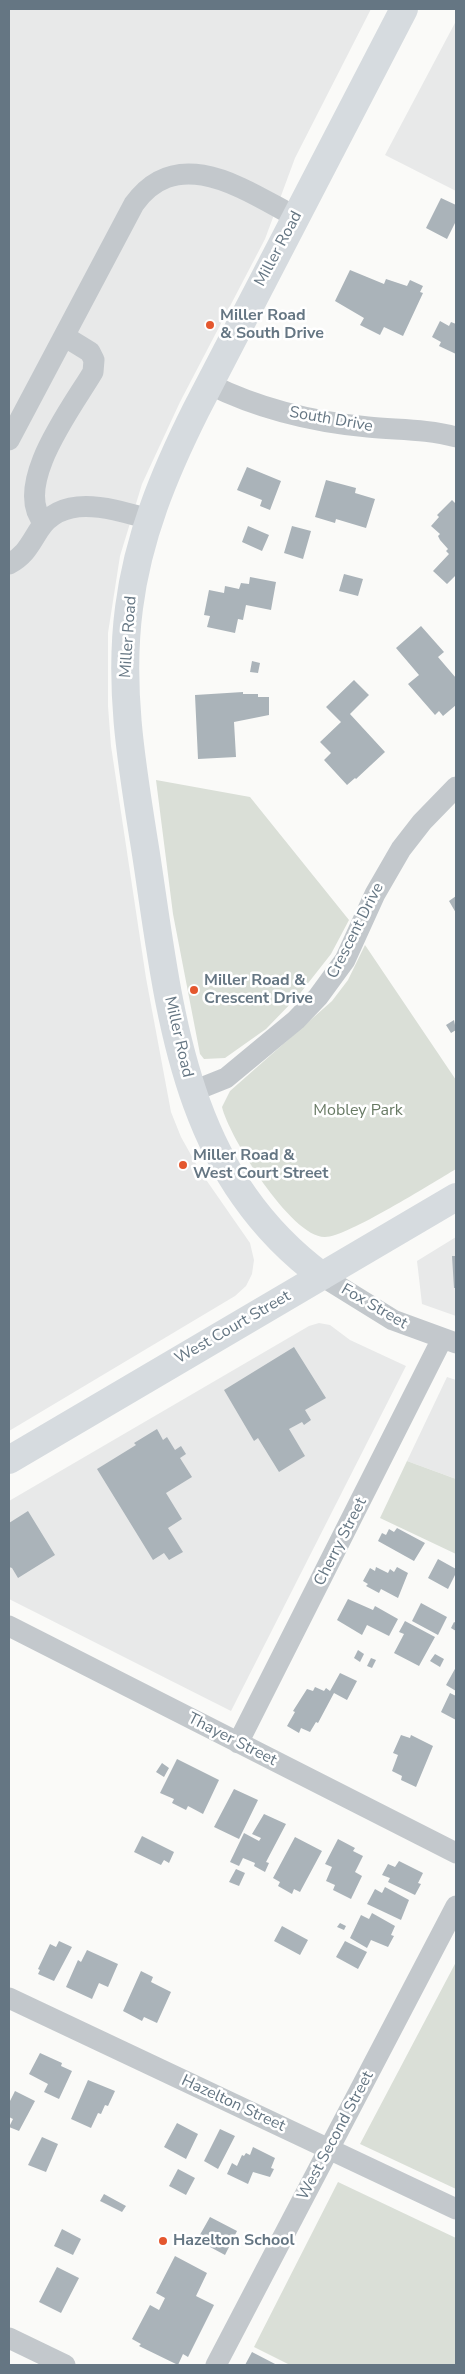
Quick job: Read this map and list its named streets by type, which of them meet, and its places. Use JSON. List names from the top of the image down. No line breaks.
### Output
{"streets":{"main road":["Miller Road","West Court Street"],"street":["South Drive","Crescent Drive","Fox Street","Cherry Street","Thayer Street","Hazelton Street","West Second Street"]},"crossings":[["Miller Road","South Drive"],["Miller Road","Crescent Drive"],["Miller Road","Fox Street"],["Miller Road","West Court Street"],["Fox Street","West Court Street"],["Fox Street","Cherry Street"],["Cherry Street","Thayer Street"],["Hazelton Street","West Second Street"]],"parks":["Mobley Park"],"places":["Miller Road & South Drive","Miller Road & Crescent Drive","Miller Road & West Court Street","Hazelton School"]}
